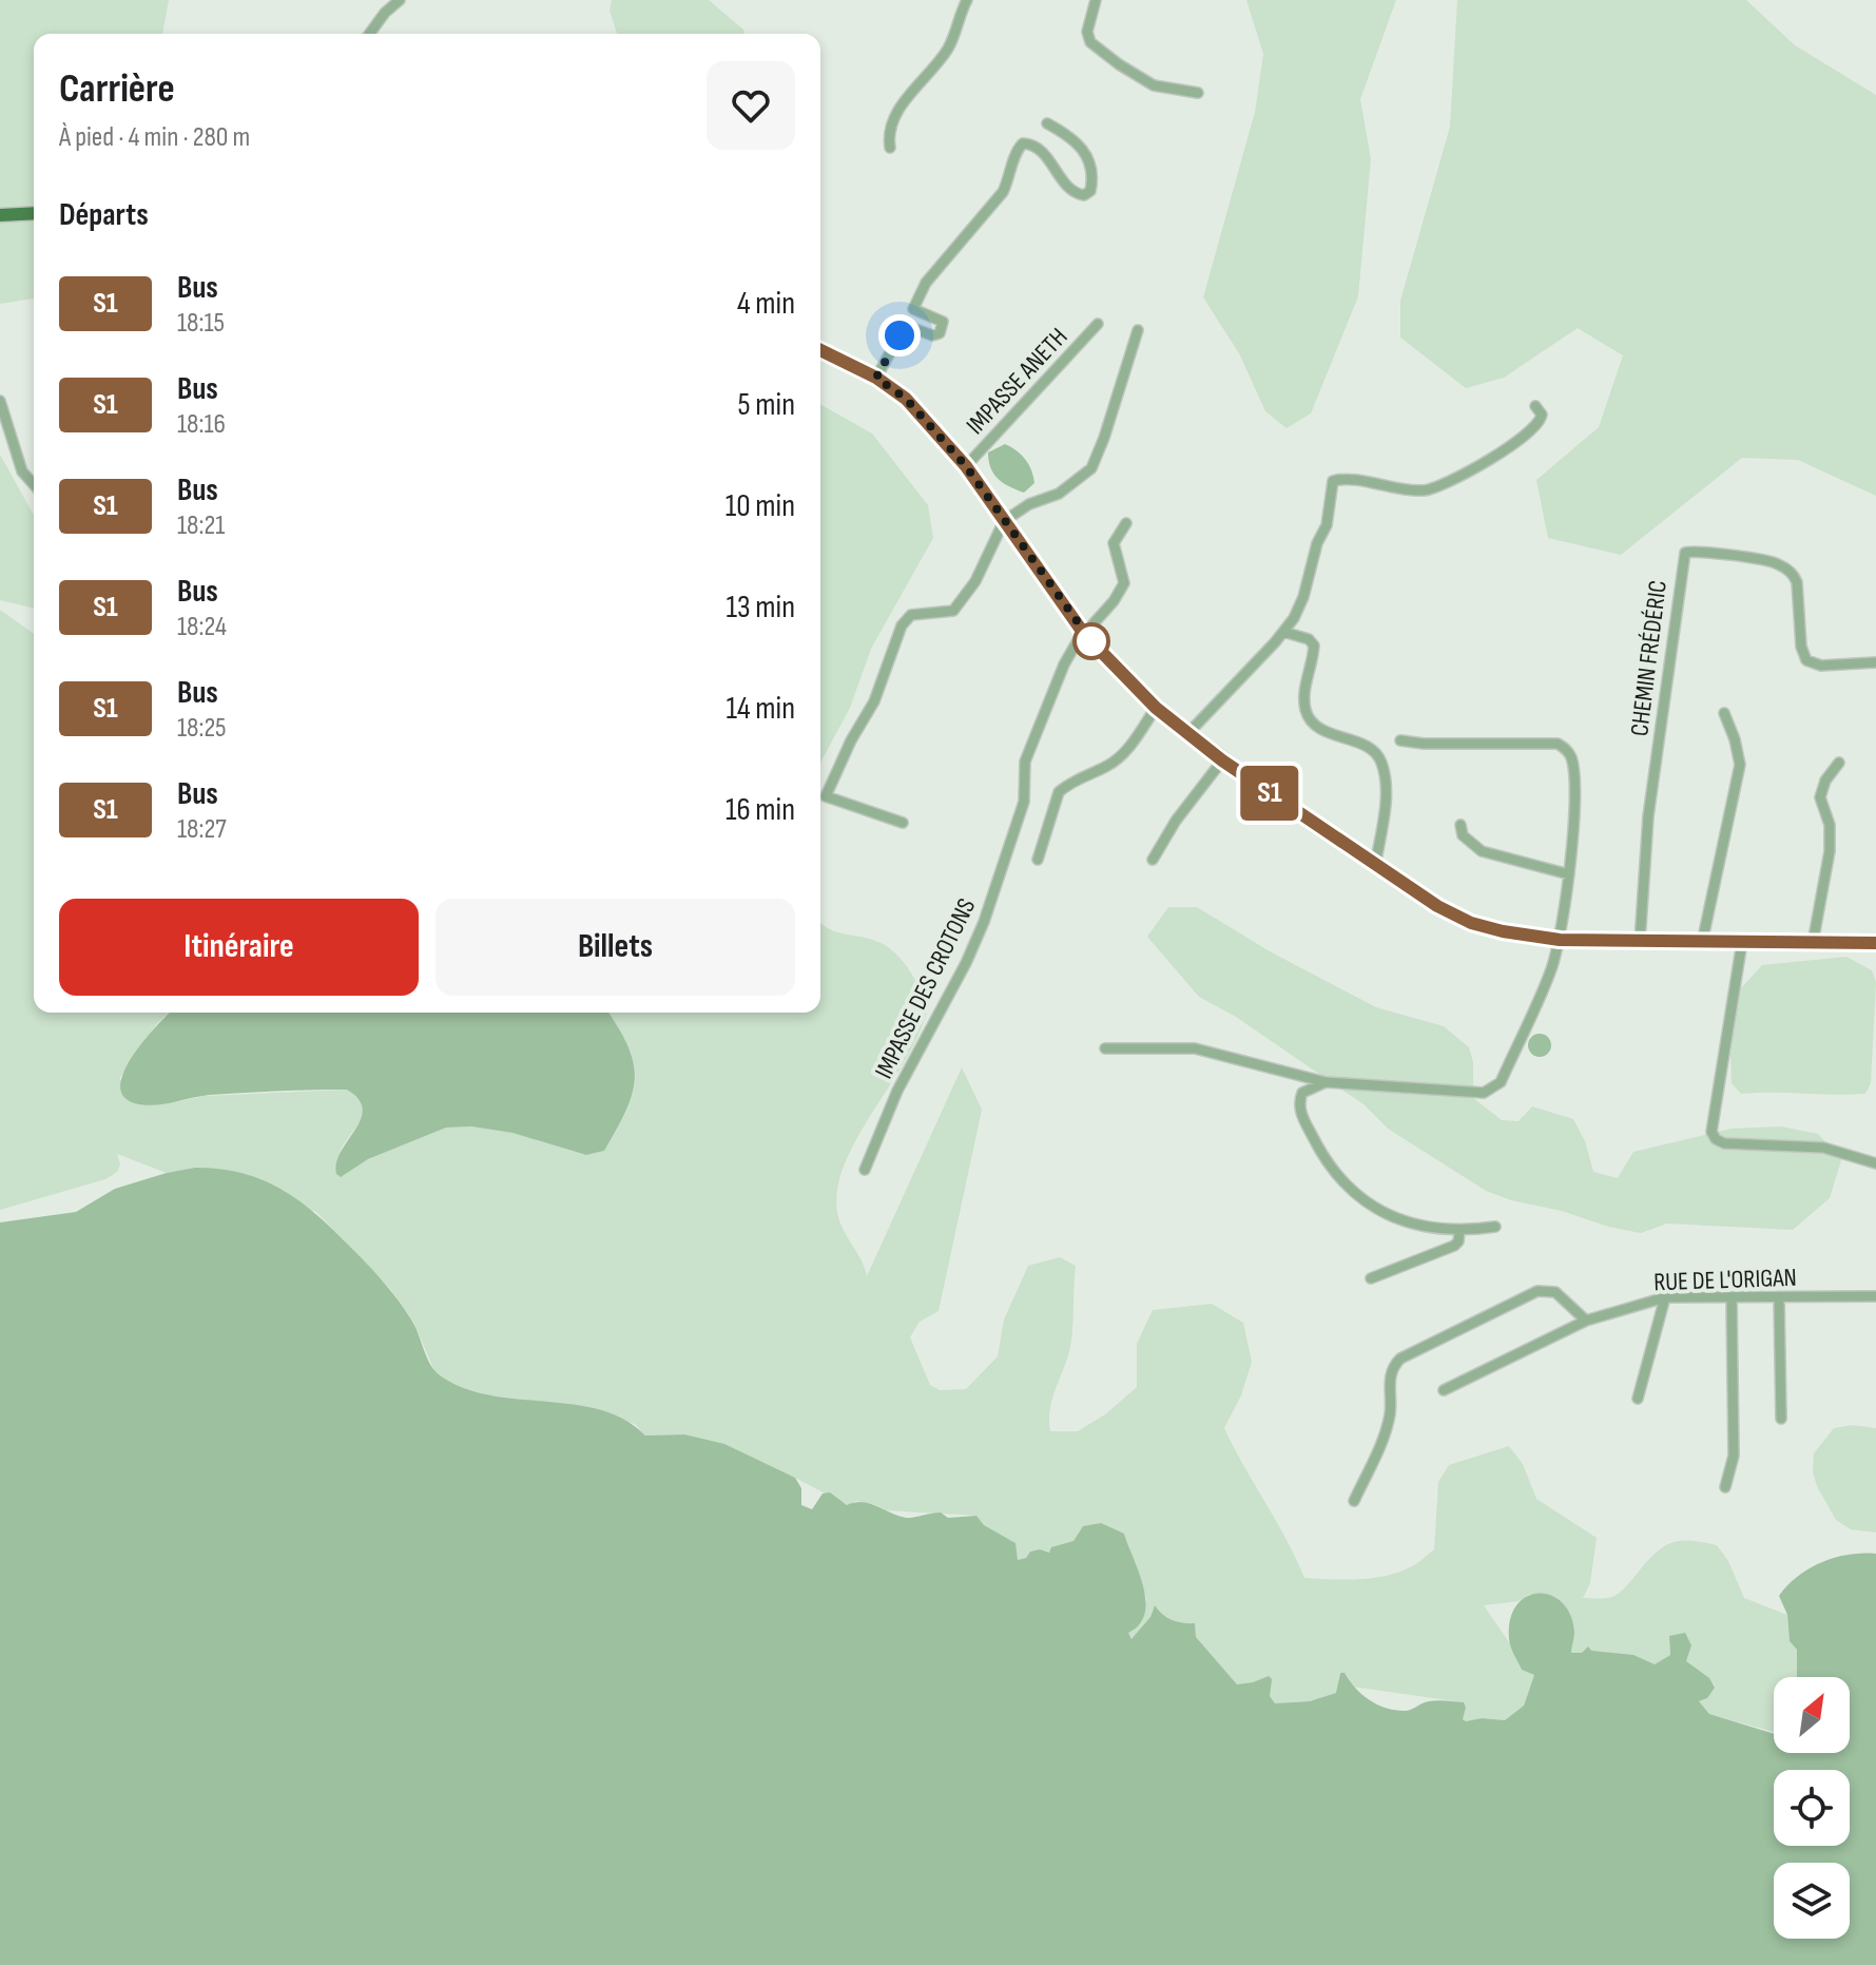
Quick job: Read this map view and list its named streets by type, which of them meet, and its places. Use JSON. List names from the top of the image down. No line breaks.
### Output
{"streets":{"street":["IMPASSE ANETH","CHEMIN FRÉDÉRIC","IMPASSE DES CROTONS","RUE DE L'ORIGAN"]},"lines":["bus line S1"],"north":"top right","page":{"on_map":"S1","heading":[["Carrière","À pied · 4 min · 280 m"],"Départs"],"list":[{"mark":"S1","name":"Bus","note":"18:15","value":"4 min"},{"mark":"S1","name":"Bus","note":"18:16","value":"5 min"},{"mark":"S1","name":"Bus","note":"18:21","value":"10 min"},{"mark":"S1","name":"Bus","note":"18:24","value":"13 min"},{"mark":"S1","name":"Bus","note":"18:25","value":"14 min"},{"mark":"S1","name":"Bus","note":"18:27","value":"16 min"}],"buttons":["Itinéraire","Billets"]}}
